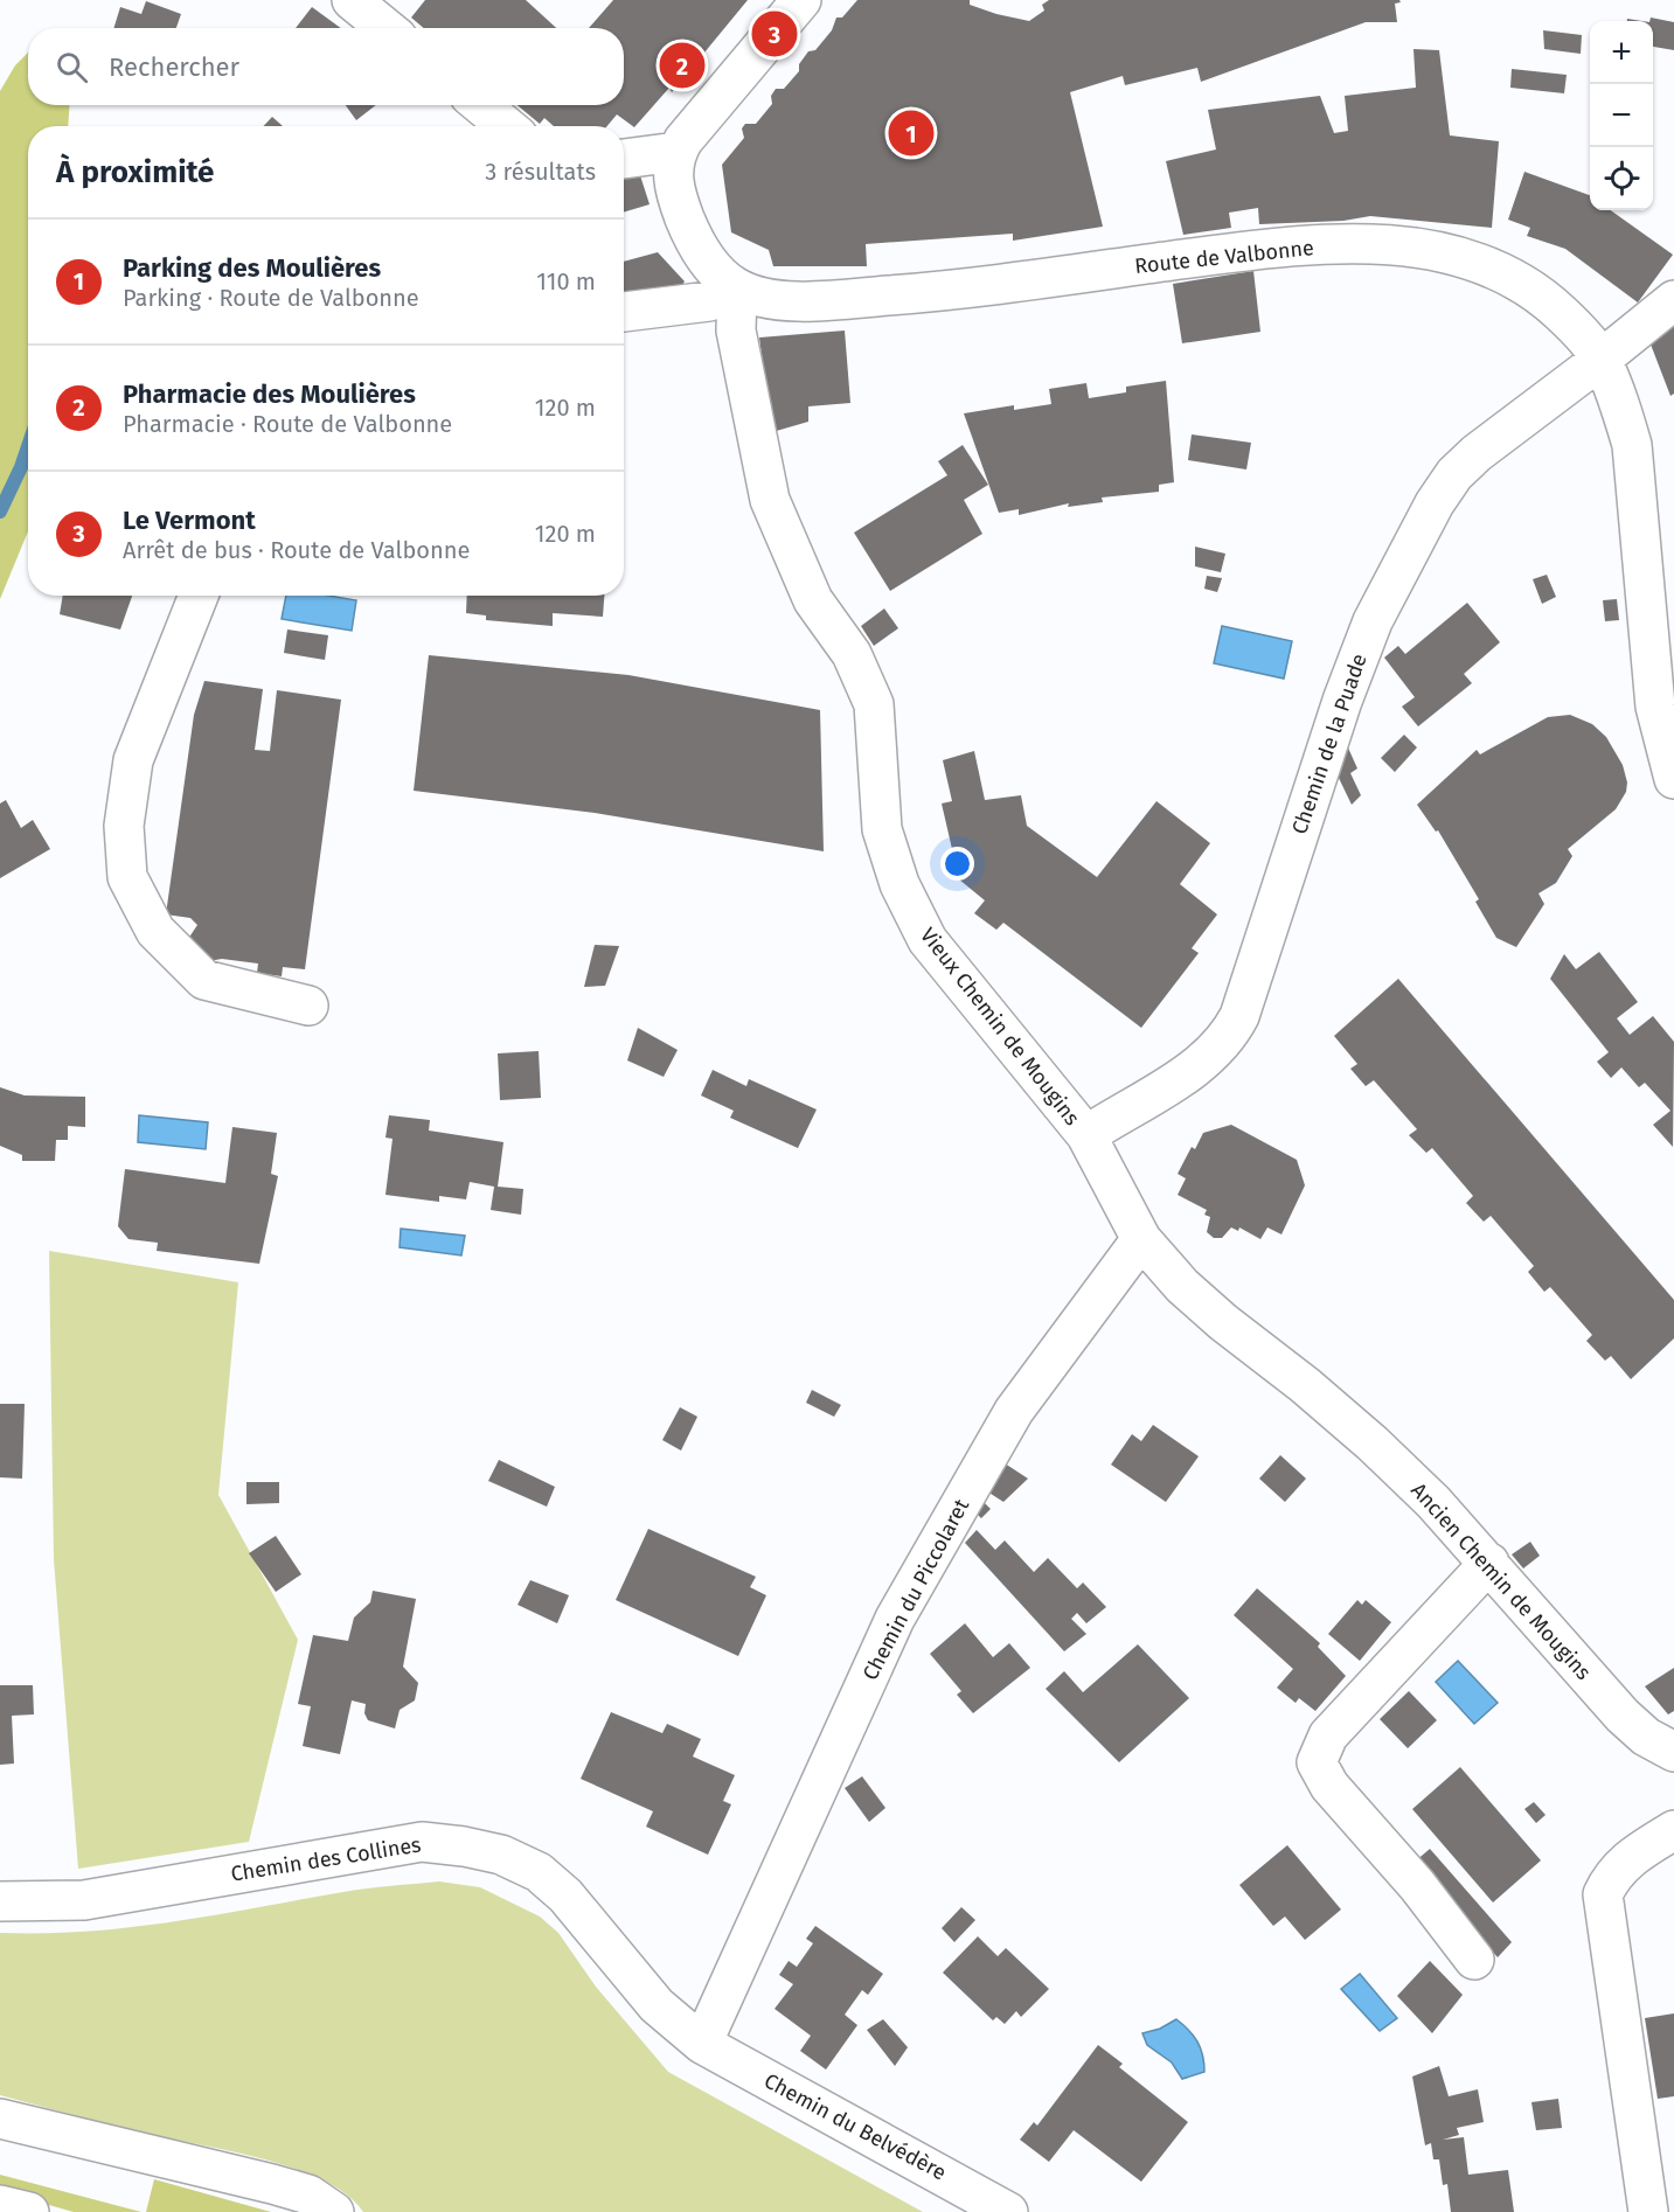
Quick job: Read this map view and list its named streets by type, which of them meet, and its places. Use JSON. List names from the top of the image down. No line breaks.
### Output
{"streets":{"main road":["Route de Valbonne","Chemin de la Puade","Vieux Chemin de Mougins","Ancien Chemin de Mougins","Chemin du Piccolaret","Chemin des Collines","Chemin du Belvédère"]},"crossings":[["Route de Valbonne","Chemin de la Puade"],["Route de Valbonne","Vieux Chemin de Mougins"],["Chemin de la Puade","Vieux Chemin de Mougins"],["Vieux Chemin de Mougins","Ancien Chemin de Mougins"],["Vieux Chemin de Mougins","Chemin du Piccolaret"],["Ancien Chemin de Mougins","Chemin du Piccolaret"],["Chemin du Piccolaret","Chemin des Collines"],["Chemin du Piccolaret","Chemin du Belvédère"],["Chemin des Collines","Chemin du Belvédère"]],"page":{"pins":["3","2","1"],"map_buttons":["+","−"],"search":"Rechercher","heading":["À proximité","3 résultats"],"list":[{"mark":"1","name":"Parking des Moulières","note":"Parking · Route de Valbonne","value":"110 m"},{"mark":"2","name":"Pharmacie des Moulières","note":"Pharmacie · Route de Valbonne","value":"120 m"},{"mark":"3","name":"Le Vermont","note":"Arrêt de bus · Route de Valbonne","value":"120 m"}]}}
